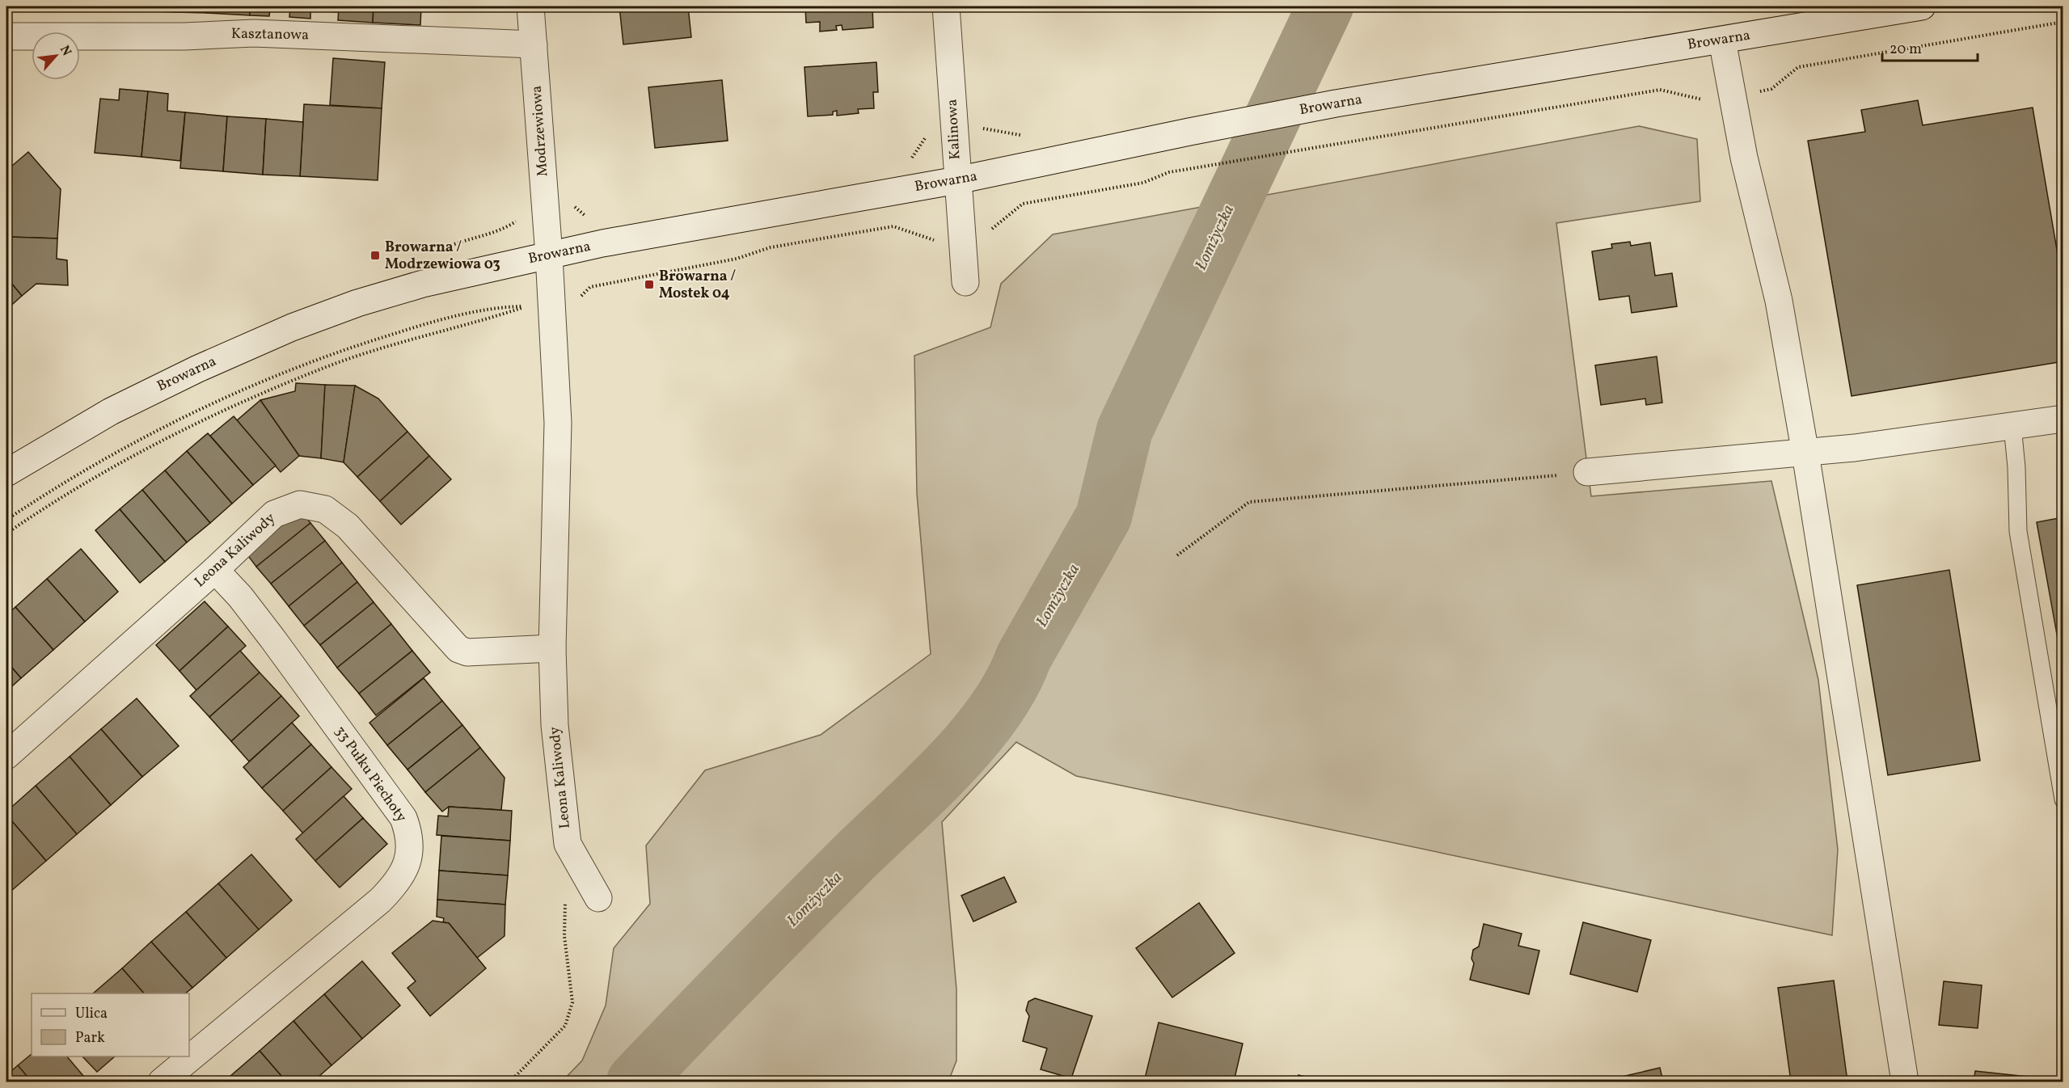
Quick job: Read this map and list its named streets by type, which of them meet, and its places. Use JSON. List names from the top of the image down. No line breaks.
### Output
{"streets":{"street":["Kasztanowa","Browarna","Kalinowa","Modrzewiowa","Leona Kaliwody","33 Pułku Piechoty"]},"crossings":[["Kasztanowa","Modrzewiowa"],["Browarna","Kalinowa"],["Browarna","Modrzewiowa"],["Browarna","Leona Kaliwody"],["Modrzewiowa","Leona Kaliwody"],["Leona Kaliwody","33 Pułku Piechoty"]],"water":["Łomżyczka"],"places":{"transit":["Browarna / Modrzewiowa 03","Browarna / Mostek 04"]},"legend":["Ulica","Park"],"scale_bar":"20 m","north":"top right"}
